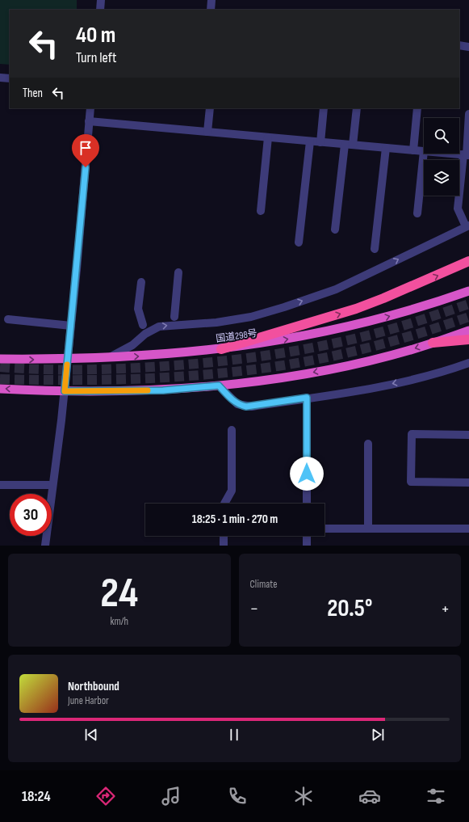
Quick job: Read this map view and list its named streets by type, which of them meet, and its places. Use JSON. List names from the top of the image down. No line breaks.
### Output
{"streets":{"highway":["国道298号"]},"page":{"turn":["40 m","Turn left"],"then":"Then","limit":"30","trip":"18:25 · 1 min · 270 m","tile":[["24","km/h"],"Climate"],"heat":["−","20.5°","+"],"song":["Northbound","June Harbor"],"tabs":"18:24"}}
